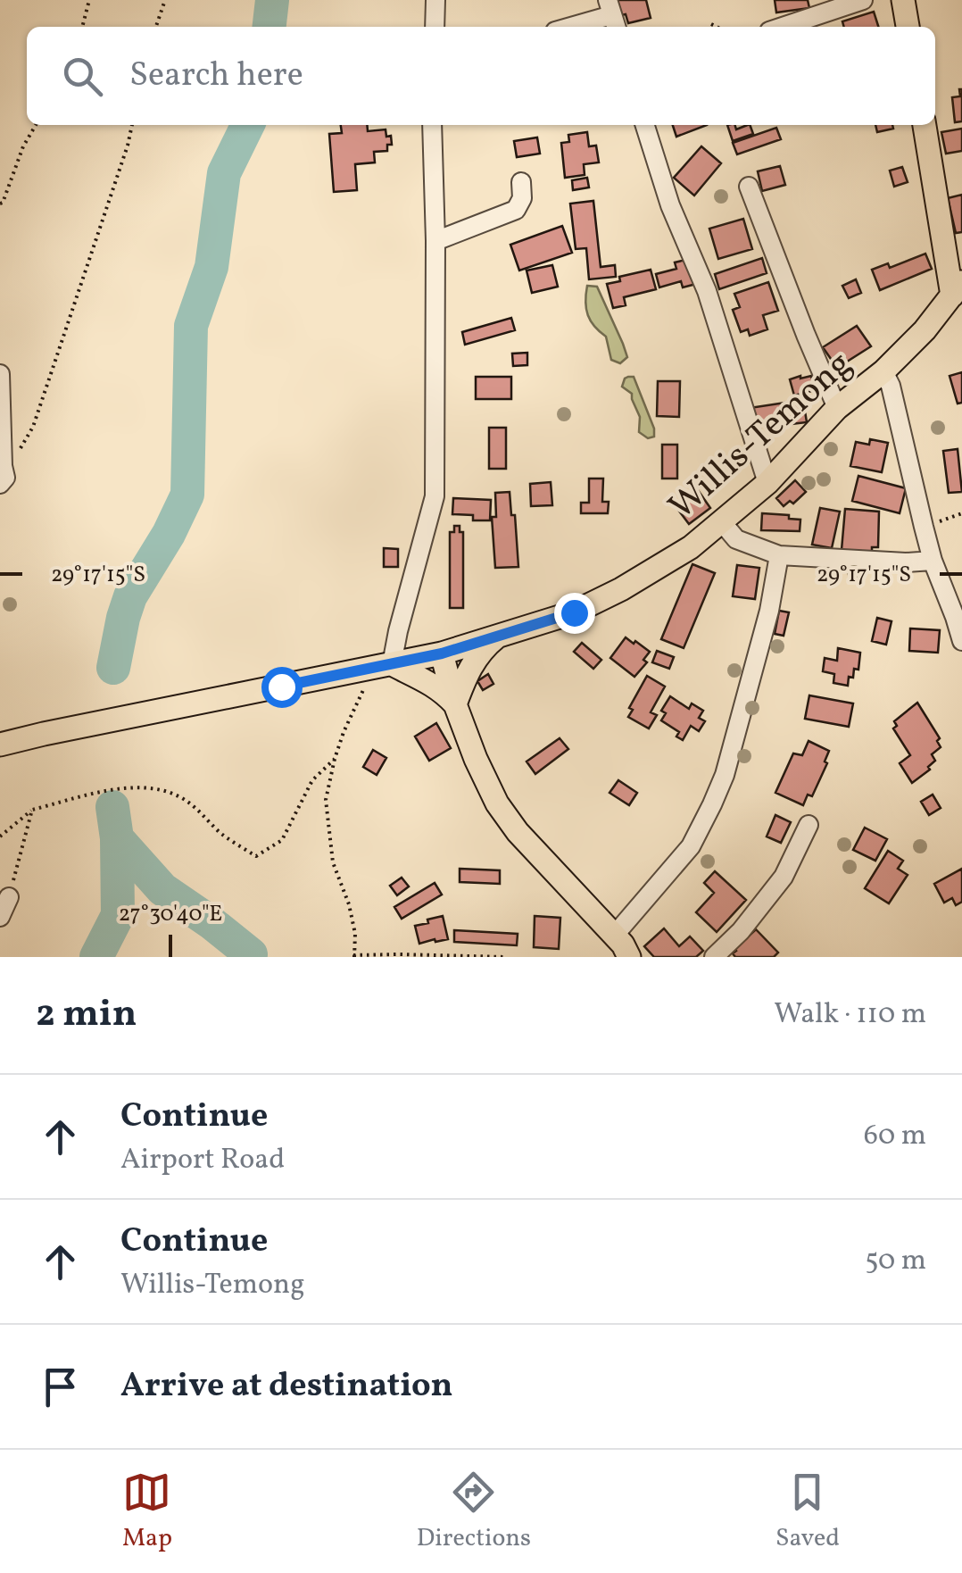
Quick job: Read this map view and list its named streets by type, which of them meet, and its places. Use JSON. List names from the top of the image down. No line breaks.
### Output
{"streets":{"main road":["Willis-Temong"]},"page":{"search":"Search here","heading":["2 min","Walk · 110 m"],"list":[["Continue","Airport Road","60 m"],["Continue","Willis-Temong","50 m"],"Arrive at destination"],"nav":["Map","Directions","Saved"]},"coordinates":["29°17'15\"S","27°30'40\"E"]}
